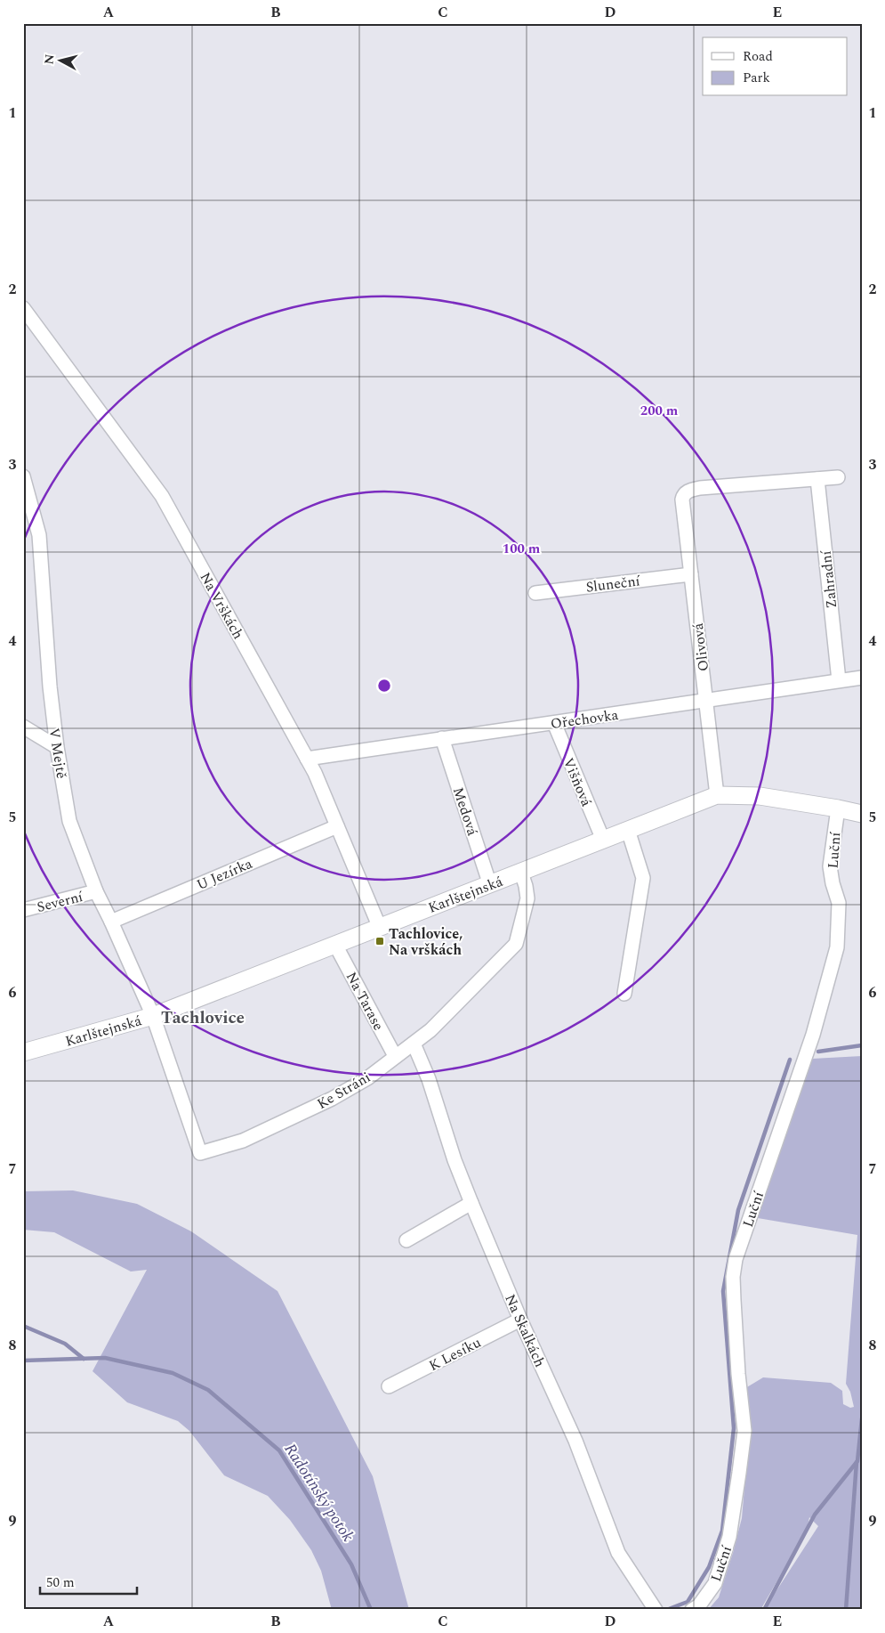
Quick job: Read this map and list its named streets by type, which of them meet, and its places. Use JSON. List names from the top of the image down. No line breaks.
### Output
{"streets":{"main road":["Karlštejnská"],"street":["Zahradní","Sluneční","Na Vrškách","Olivová","Ořechovka","V Mejtě","Višňová","Medová","Luční","U Jezírka","Severní","Na Tarase","Ke Stráni","Na Skalkách","K Lesíku"]},"crossings":[["Zahradní","Olivová"],["Zahradní","Ořechovka"],["Sluneční","Olivová"],["Na Vrškách","Ořechovka"],["Na Vrškách","U Jezírka"],["Na Vrškách","Karlštejnská"],["Olivová","Ořechovka"],["Olivová","Karlštejnská"],["Ořechovka","Višňová"],["Ořechovka","Medová"],["V Mejtě","U Jezírka"],["V Mejtě","Karlštejnská"],["V Mejtě","Severní"],["V Mejtě","Ke Stráni"],["Višňová","Karlštejnská"],["Medová","Karlštejnská"],["Luční","Karlštejnská"],["Karlštejnská","Na Tarase"],["Karlštejnská","Ke Stráni"],["Na Tarase","Ke Stráni"],["Ke Stráni","Na Skalkách"],["Na Skalkách","K Lesíku"]],"districts":["Tachlovice"],"water":["Radotínský potok"],"places":{"transit":["Tachlovice, Na vrškách"]},"legend":["Road","Park"],"scale_bar":"50 m","north":"left","grid":{"columns":["A","B","C","D","E"],"rows":["1","2","3","4","5","6","7","8","9"]},"rings":["200 m","100 m"]}
